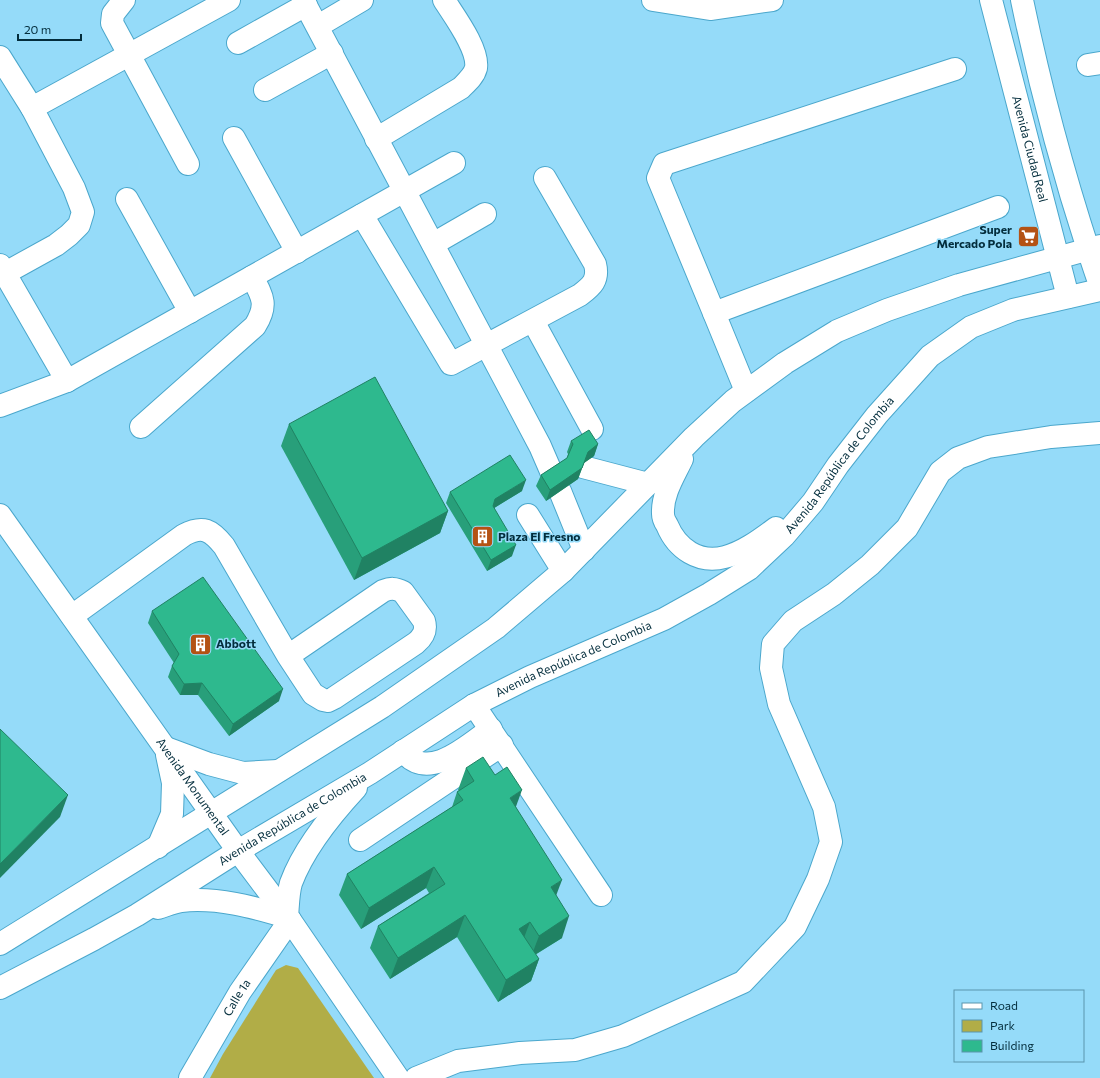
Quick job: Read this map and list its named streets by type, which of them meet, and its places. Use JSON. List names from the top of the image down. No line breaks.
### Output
{"streets":{"main road":["Avenida Ciudad Real","Avenida República de Colombia","Avenida Monumental","Calle 1a"]},"crossings":[["Avenida Ciudad Real","Avenida República de Colombia"],["Avenida República de Colombia","Avenida Monumental"],["Avenida Monumental","Calle 1a"]],"places":{"supermarket":["Super Mercado Pola"],"building":["Plaza El Fresno","Abbott"]},"legend":["Road","Park","Building"],"scale_bar":"20 m"}
